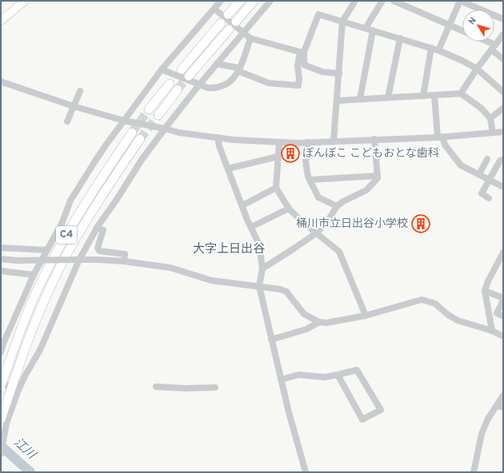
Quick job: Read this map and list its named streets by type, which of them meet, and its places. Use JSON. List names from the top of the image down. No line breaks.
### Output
{"streets":{"highway":["C4"]},"districts":["大字上日出谷"],"water":["江川"],"places":{"building":["ぽんぽこ こどもおとな歯科","桶川市立日出谷小学校"]},"north":"top left"}
